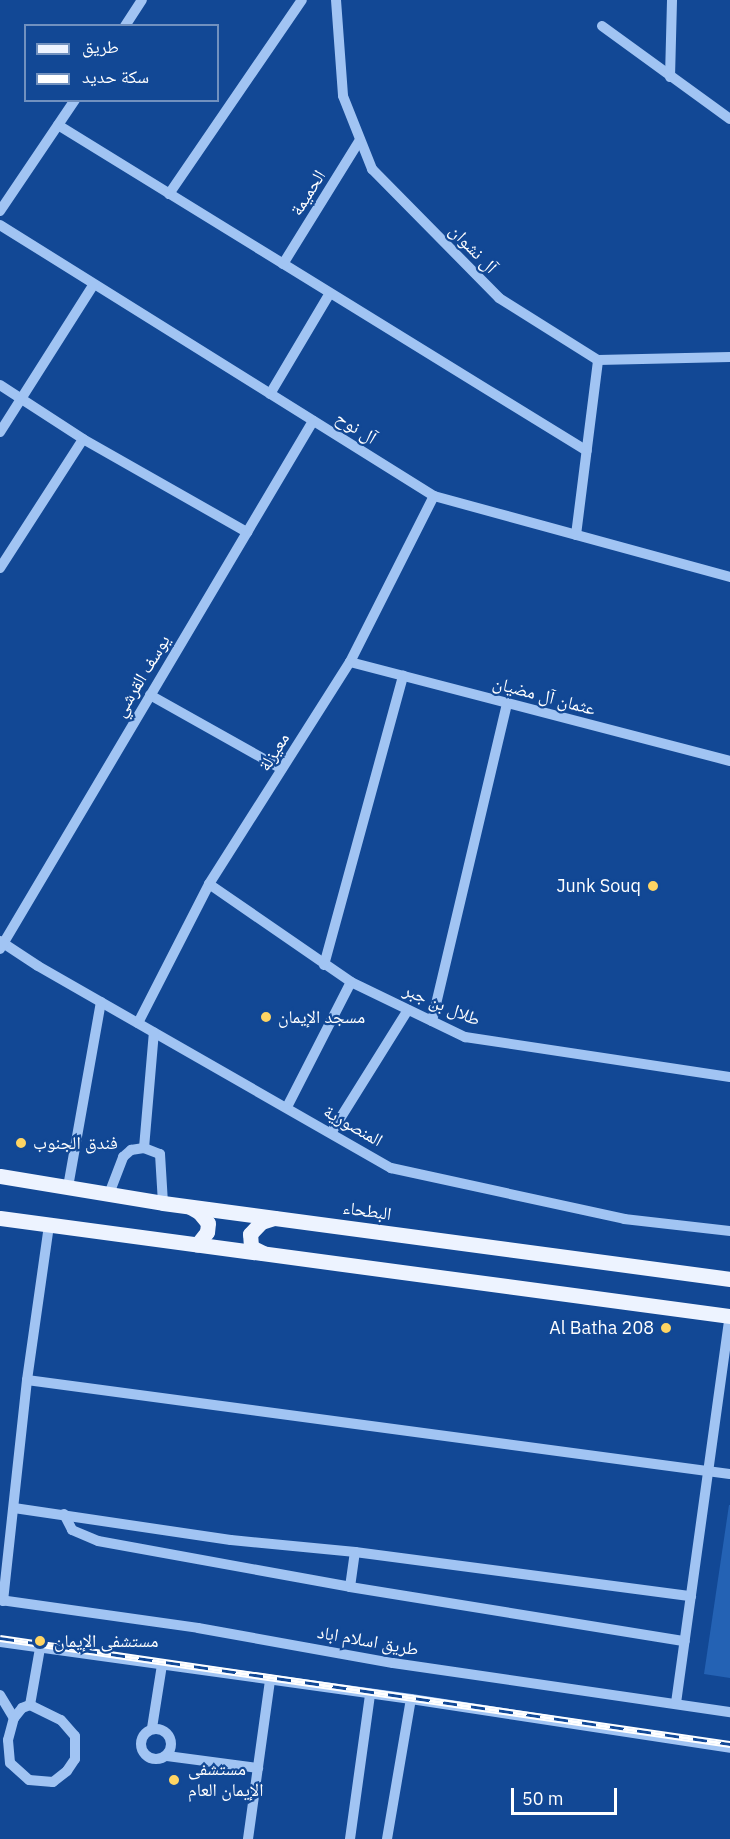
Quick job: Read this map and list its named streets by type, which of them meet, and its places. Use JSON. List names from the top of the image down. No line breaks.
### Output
{"streets":{"main road":["البطحاء"],"street":["الحميمة","آل نشوان","آل نوح","يوسف القرشي","عثمان آل مضيان","معيزلة","طلال بن جبر","المنصورية","طريق اسلام اباد"]},"crossings":[["الحميمة","آل نشوان"],["آل نوح","يوسف القرشي"],["آل نوح","معيزلة"],["يوسف القرشي","المنصورية"],["عثمان آل مضيان","معيزلة"],["معيزلة","طلال بن جبر"],["معيزلة","المنصورية"]],"places":["Junk Souq","مسجد الإيمان","فندق الجنوب","Al Batha 208","مستشفى الإيمان","مستشفى الإيمان العام"],"legend":["طريق","سكة حديد"],"scale_bar":"50 m"}
